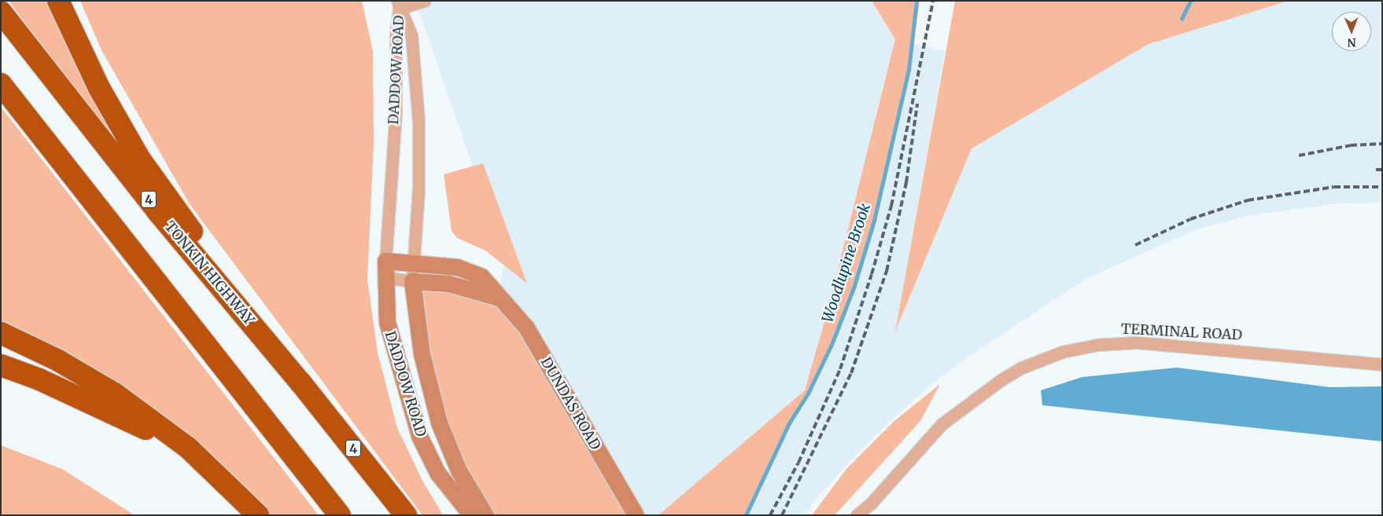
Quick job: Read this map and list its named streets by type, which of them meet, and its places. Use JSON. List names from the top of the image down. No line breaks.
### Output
{"streets":{"highway":["4","TONKIN HIGHWAY"],"main road":["DADDOW ROAD","DUNDAS ROAD"],"street":["TERMINAL ROAD"]},"crossings":[["DADDOW ROAD","DUNDAS ROAD"]],"water":["Woodlupine Brook"],"north":"bottom"}
